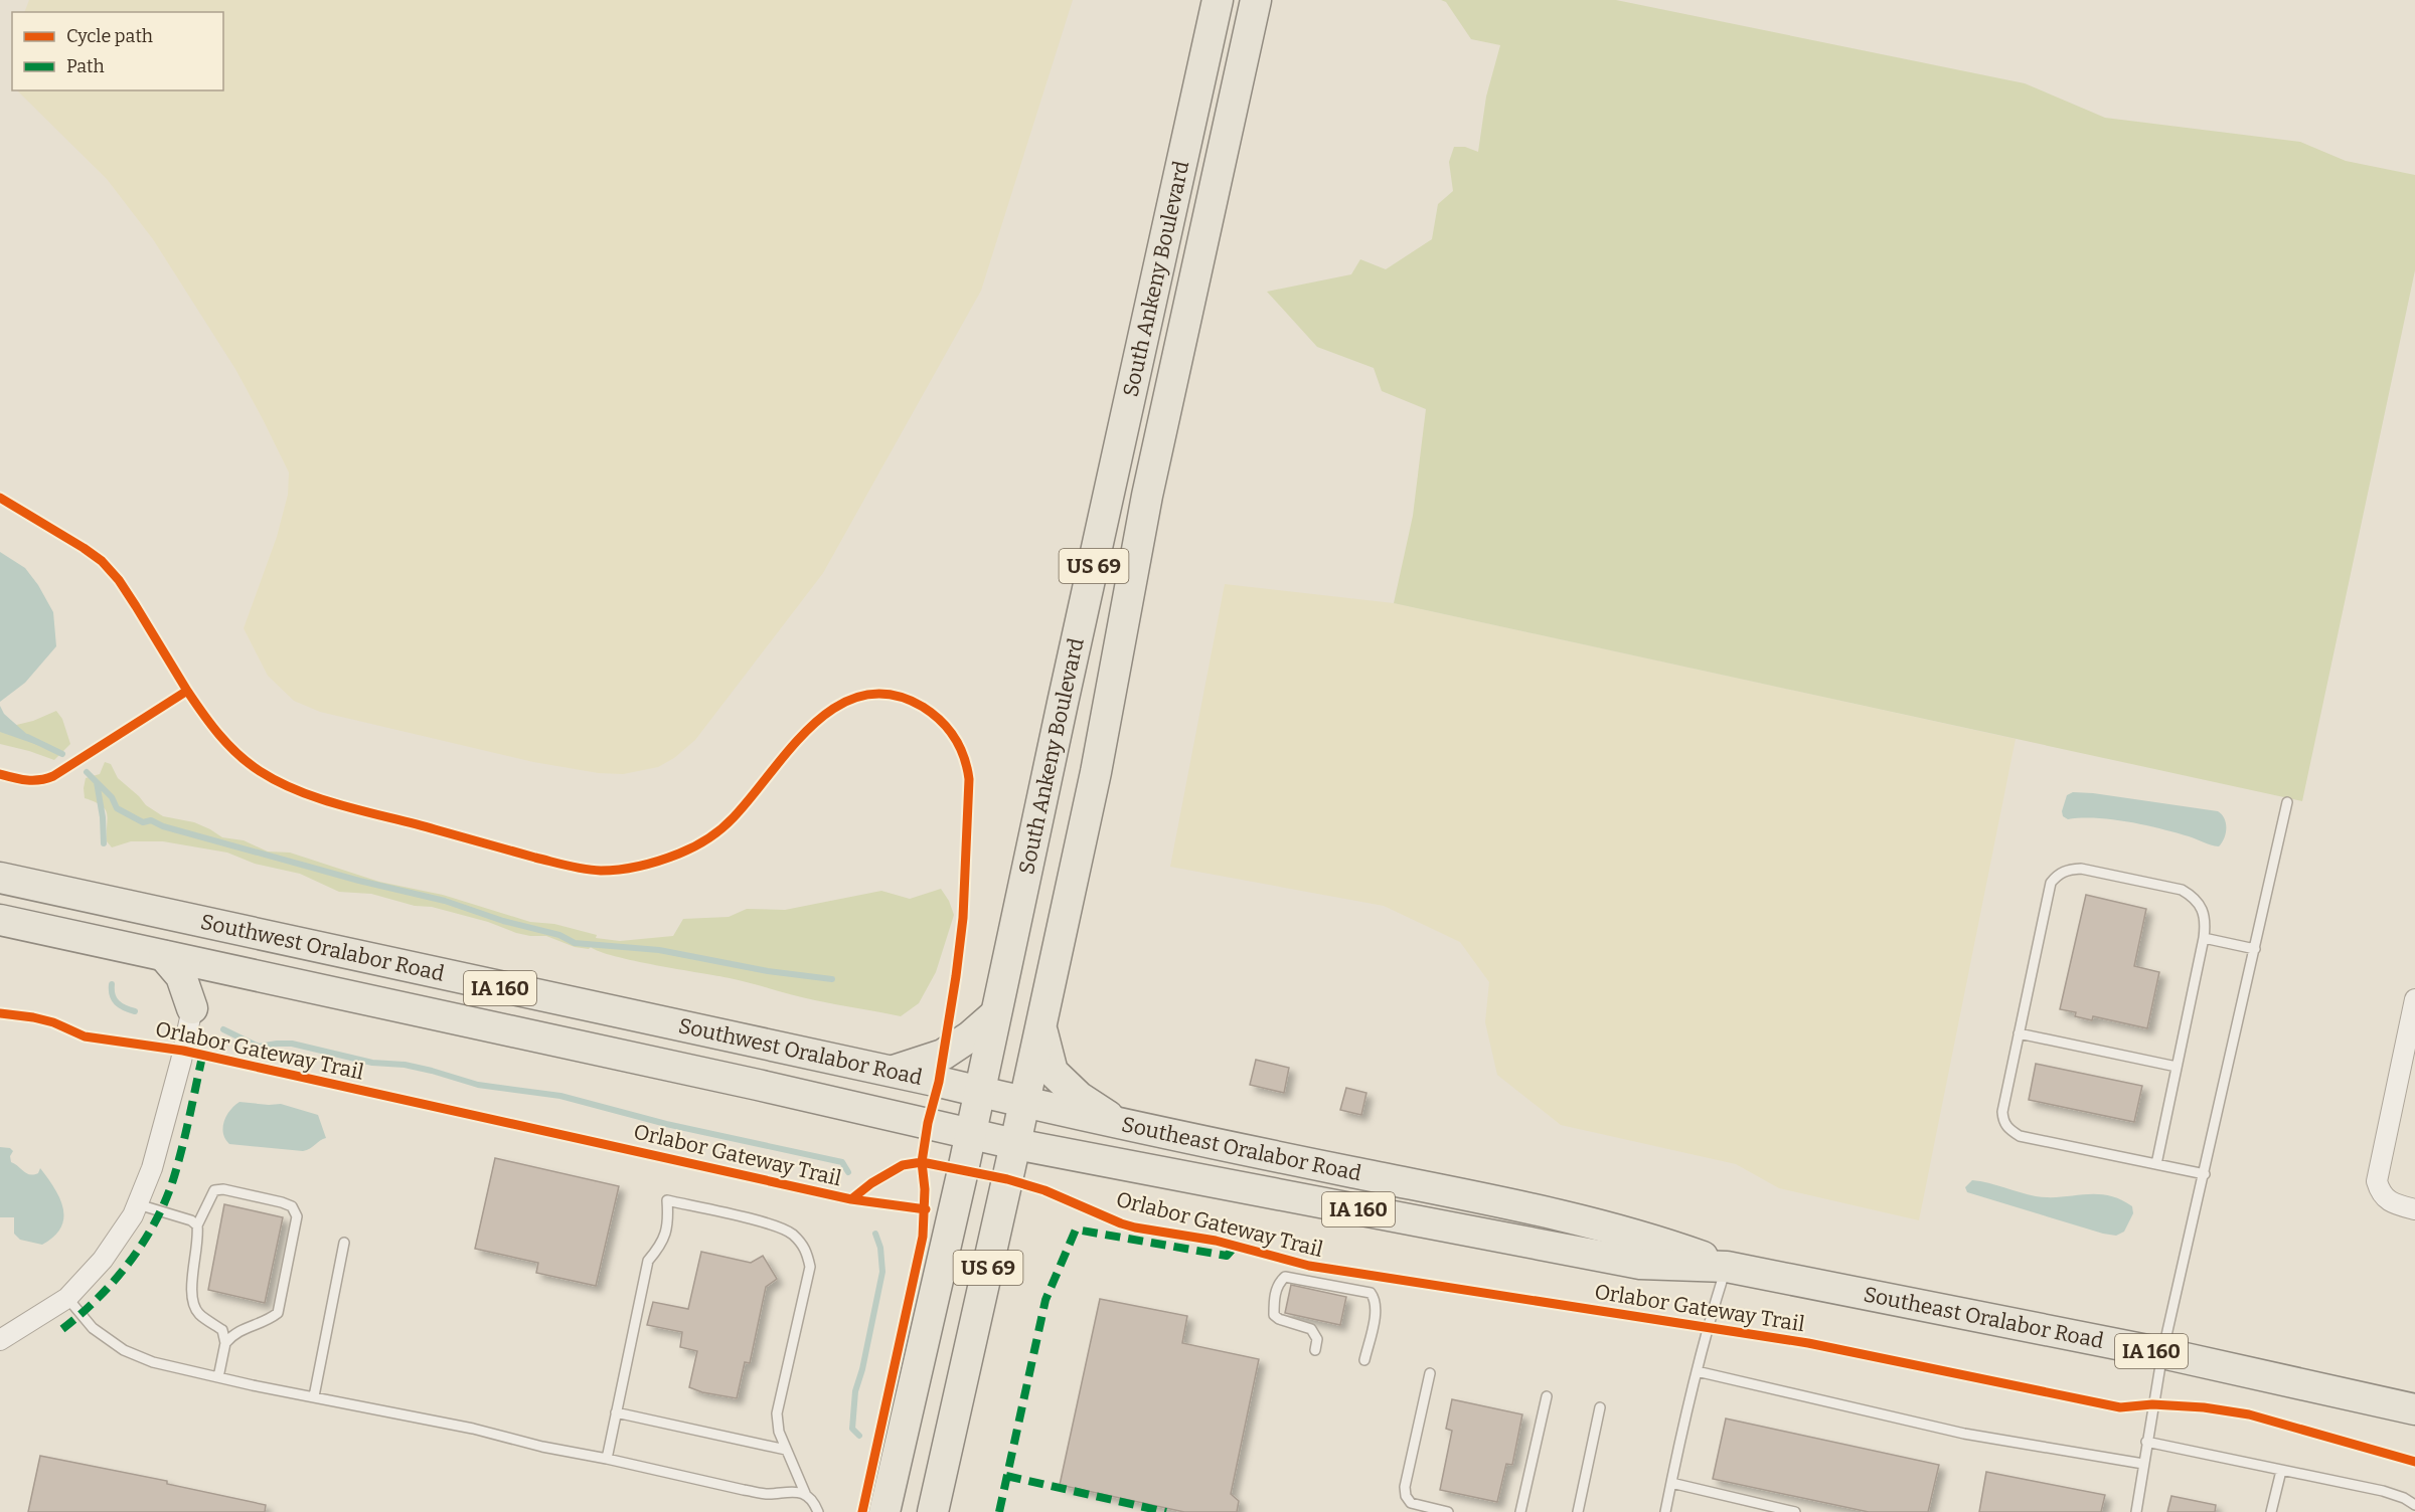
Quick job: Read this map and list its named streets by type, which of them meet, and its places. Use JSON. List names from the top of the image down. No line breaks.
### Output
{"streets":{"main road":["South Ankeny Boulevard","US 69","Southwest Oralabor Road","IA 160","Southeast Oralabor Road"],"cycle path":["Orlabor Gateway Trail"]},"crossings":[["South Ankeny Boulevard","Southwest Oralabor Road"],["South Ankeny Boulevard","Southeast Oralabor Road"],["Southwest Oralabor Road","Southeast Oralabor Road"]],"legend":["Cycle path","Path"]}
